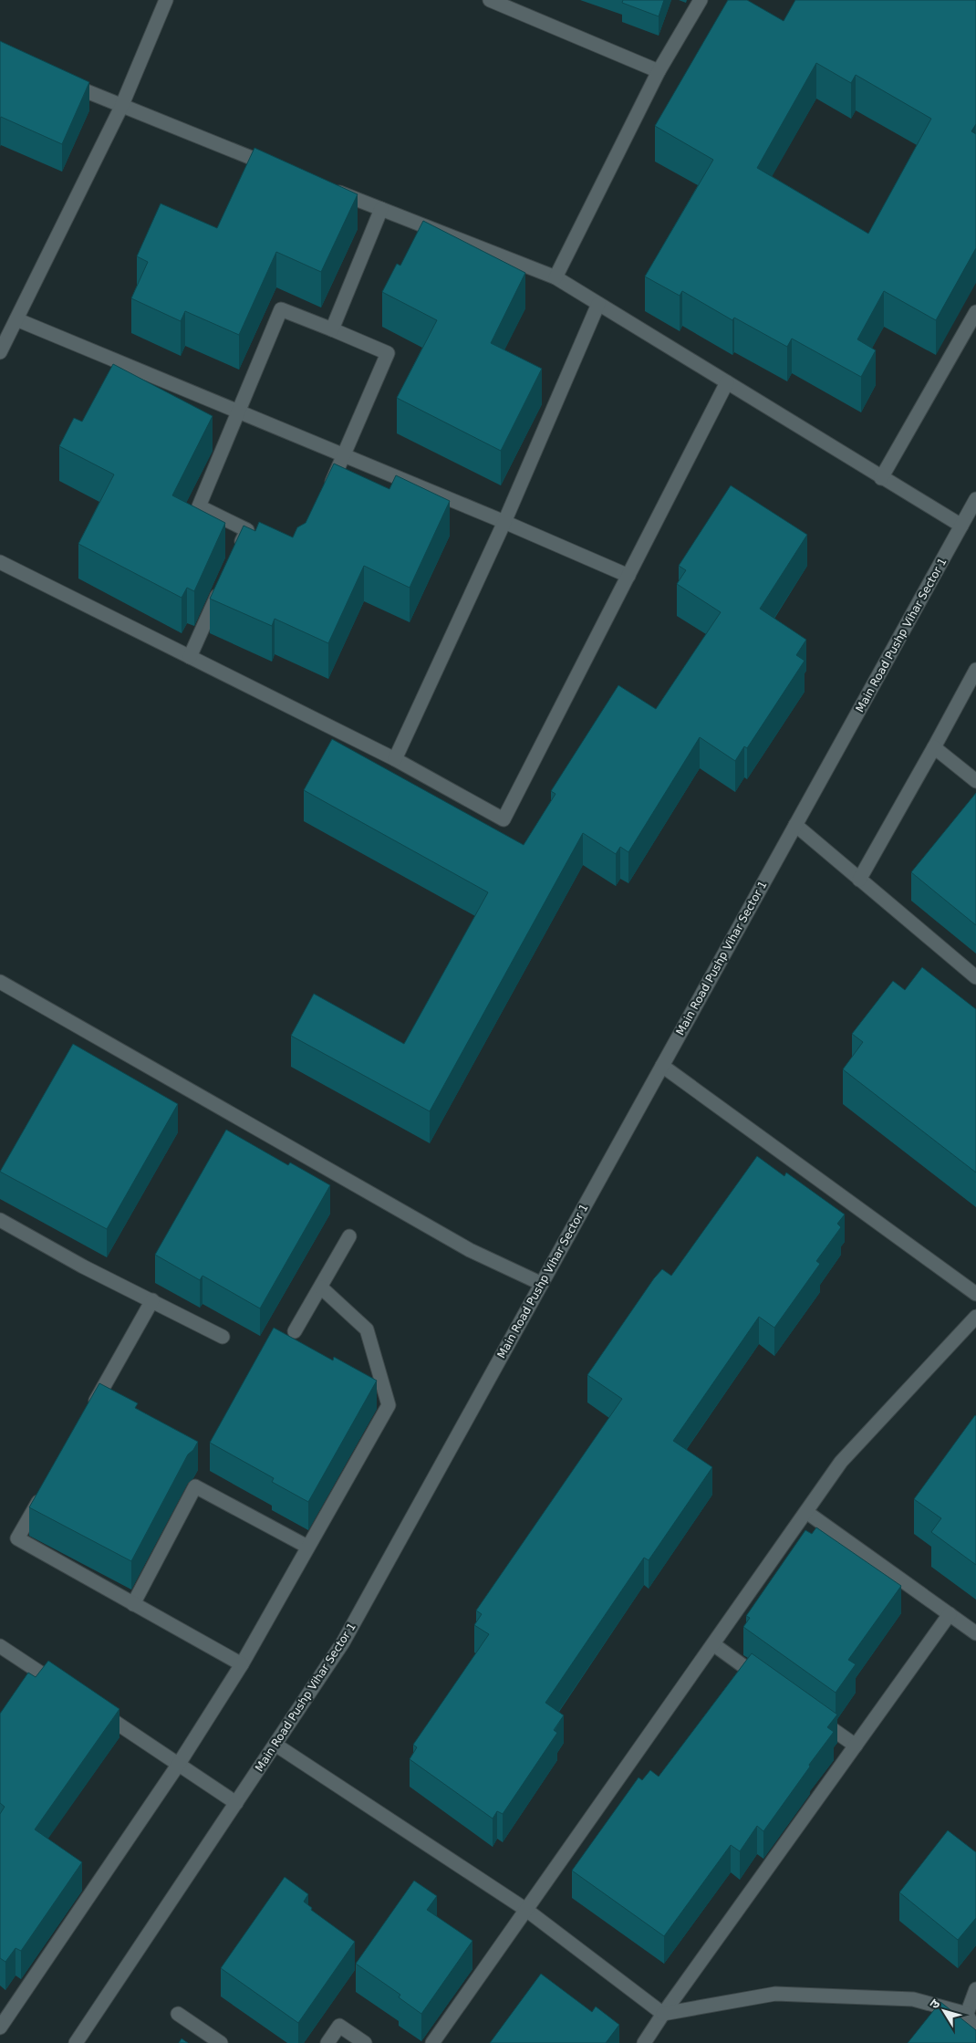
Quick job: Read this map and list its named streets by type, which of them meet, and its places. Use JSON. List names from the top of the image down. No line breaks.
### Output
{"streets":{"street":["Main Road Pushp Vihar Sector 1"]},"north":"top left"}
